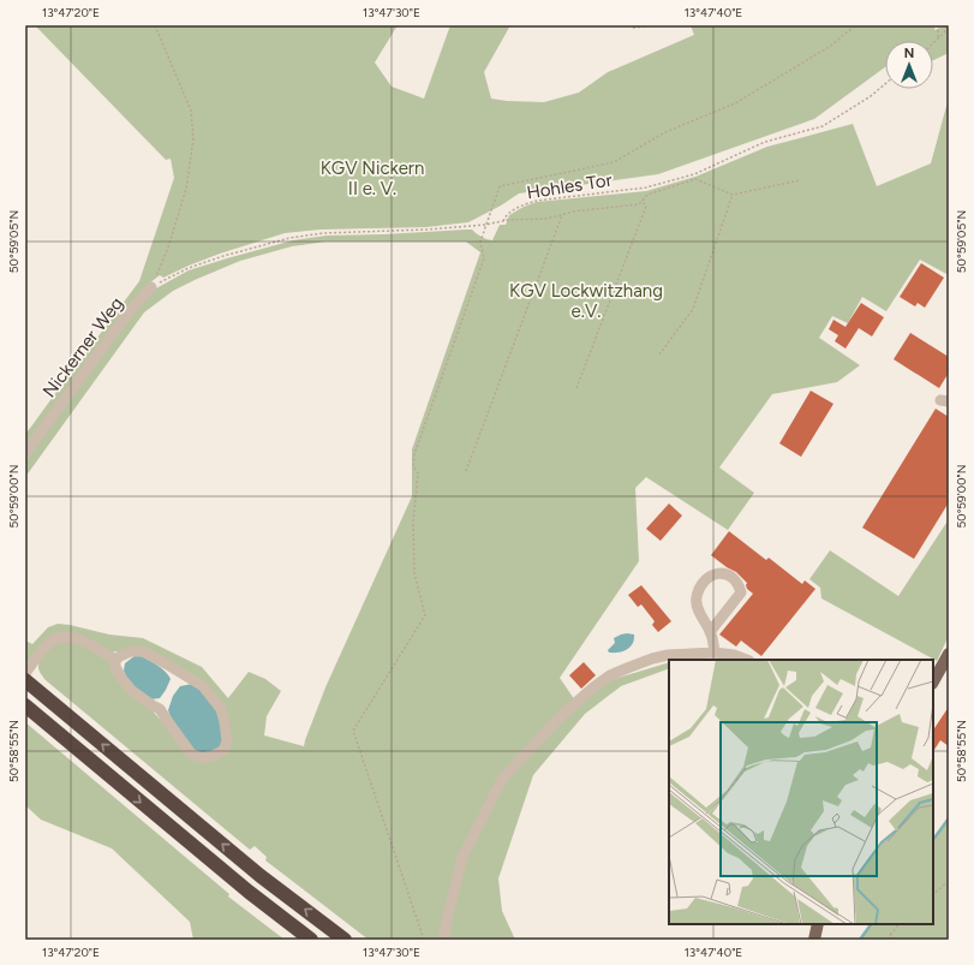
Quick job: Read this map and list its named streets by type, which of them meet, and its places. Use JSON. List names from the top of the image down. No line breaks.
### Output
{"streets":{"street":["Nickerner Weg"],"path":["Hohles Tor"]},"parks":["KGV Nickern II e. V.","KGV Lockwitzhang e.V."],"north":"top","coordinates":["13°47'20\"E","13°47'30\"E","13°47'40\"E","50°59'05\"N","50°59'00\"N","50°58'55\"N"]}
